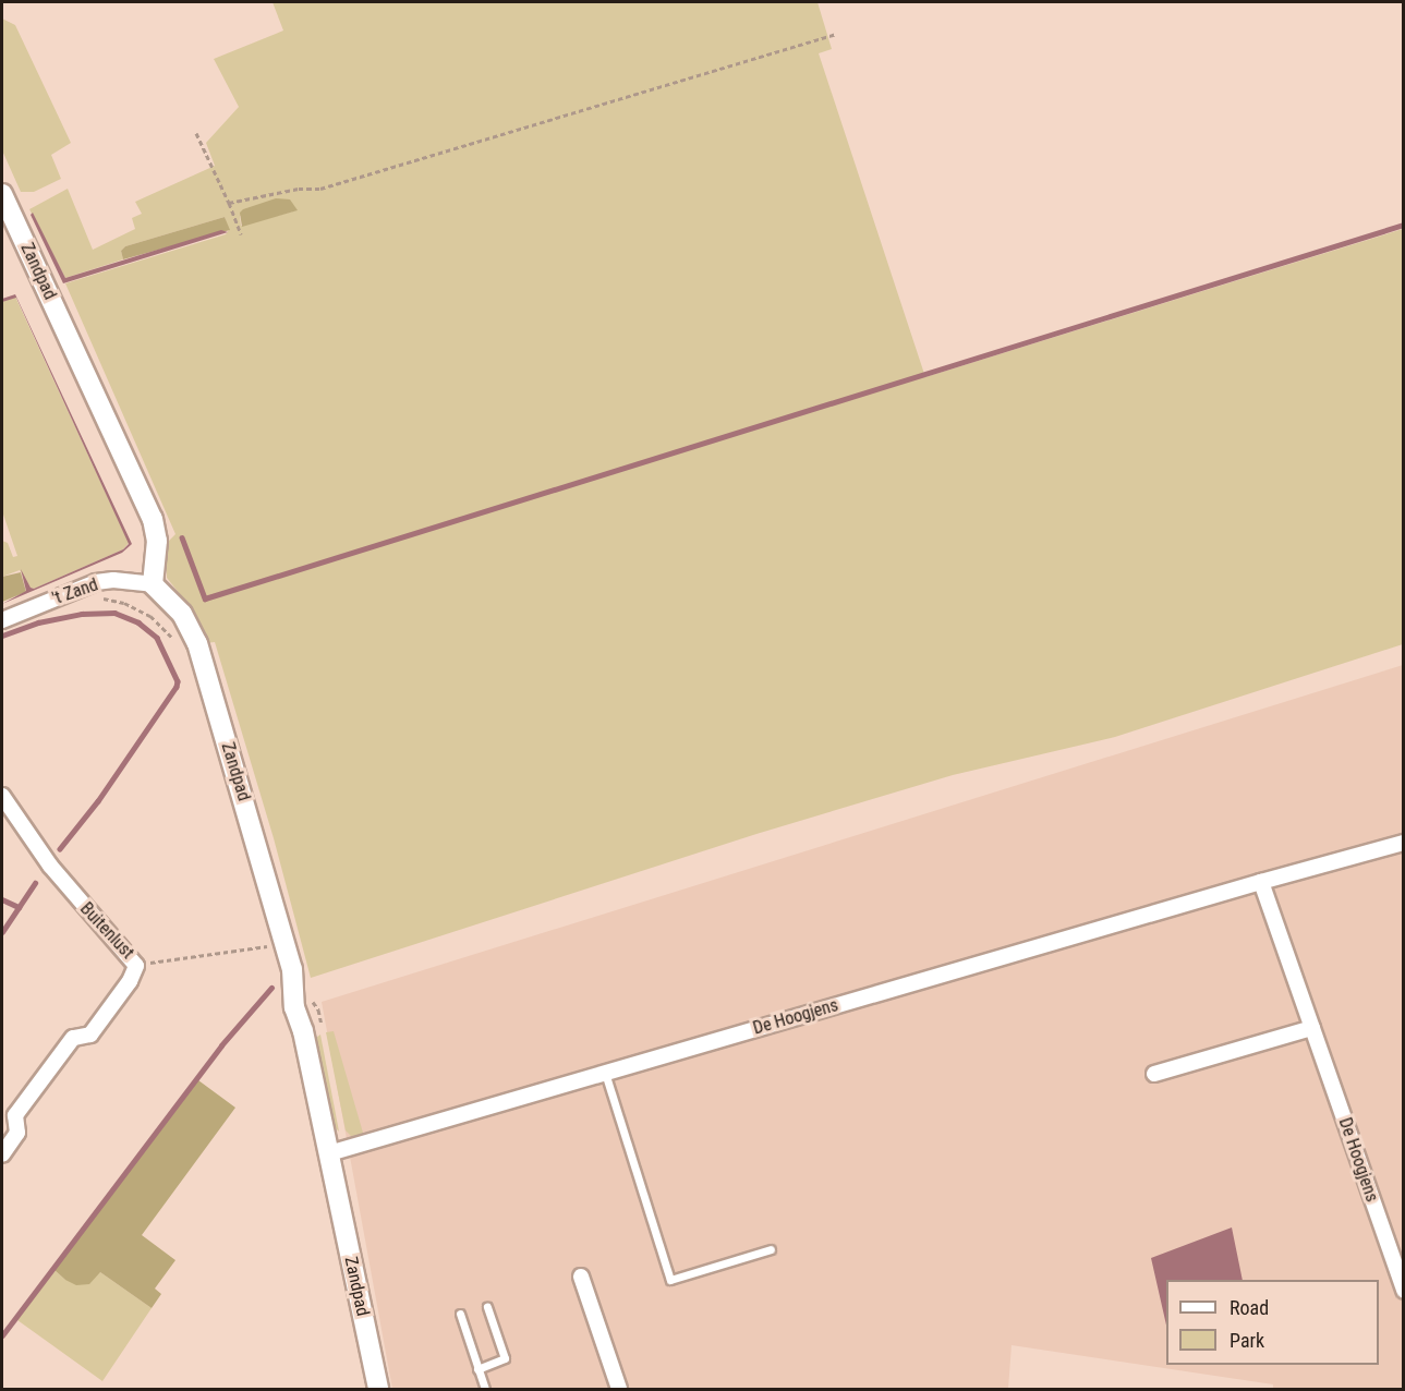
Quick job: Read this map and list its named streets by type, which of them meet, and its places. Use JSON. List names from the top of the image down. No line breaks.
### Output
{"streets":{"street":["Zandpad","'t Zand","Buitenlust","De Hoogjens"]},"crossings":[["Zandpad","'t Zand"],["Zandpad","De Hoogjens"]],"legend":["Road","Park"]}
